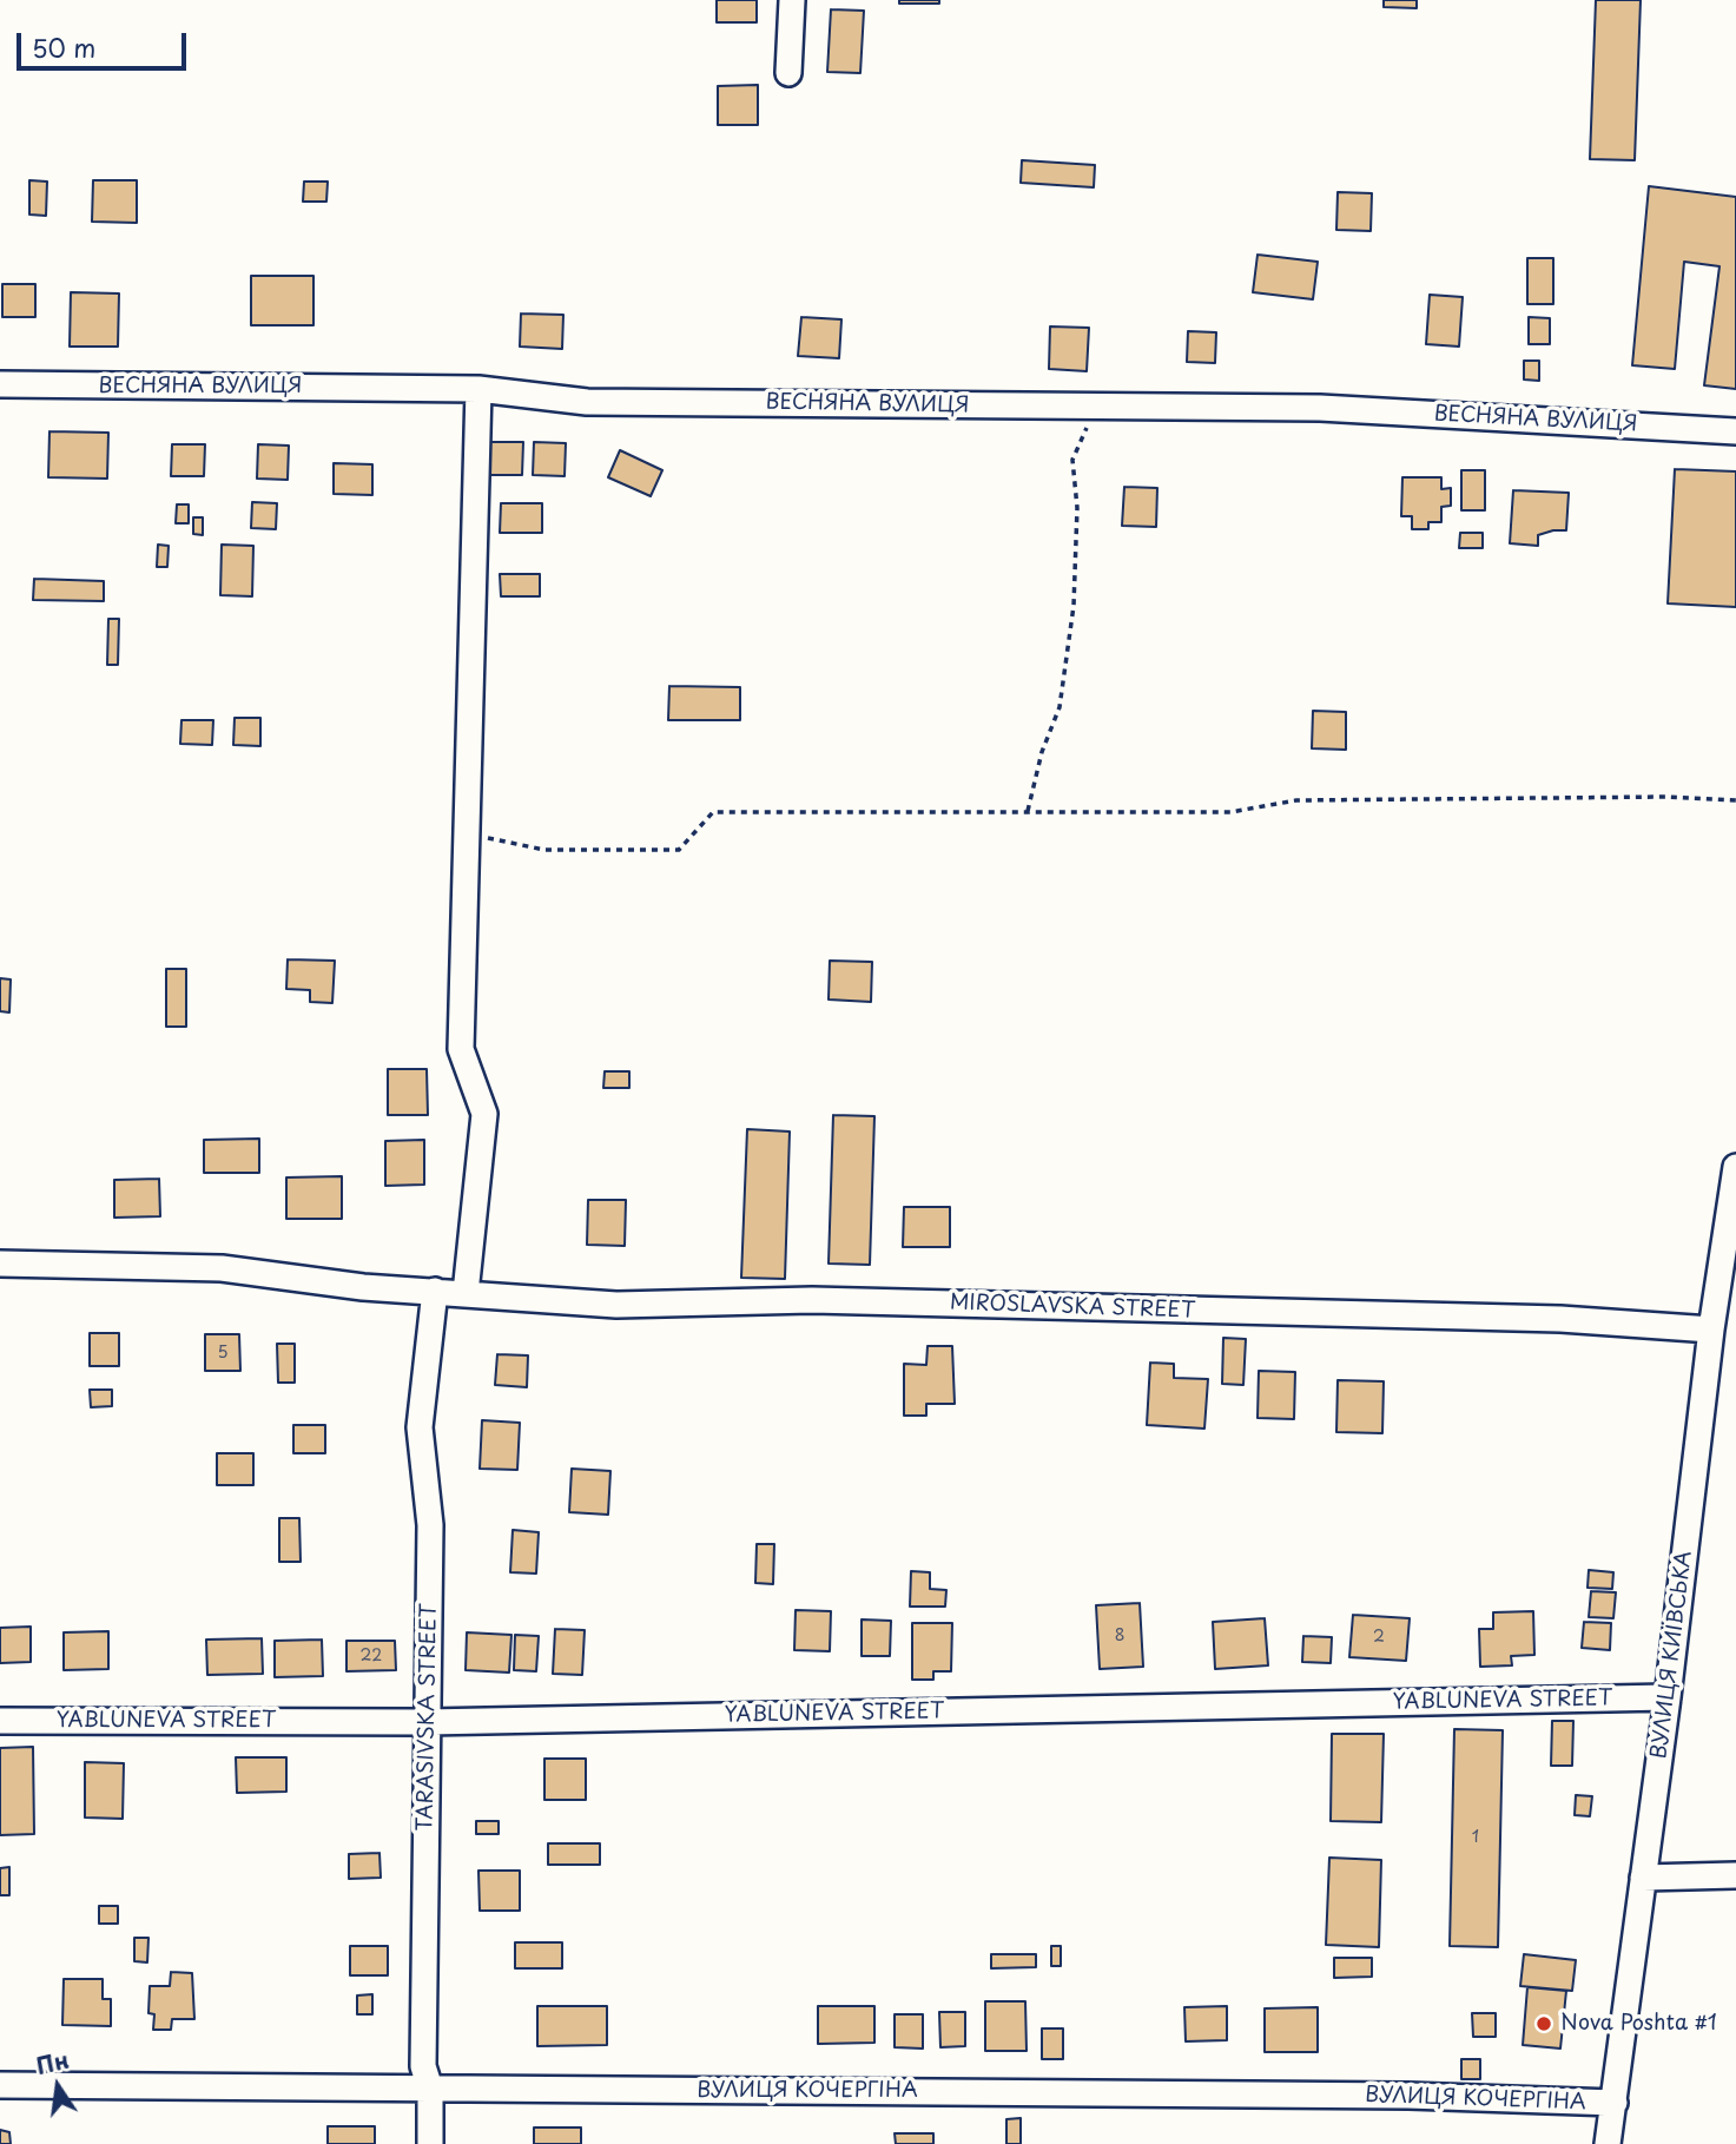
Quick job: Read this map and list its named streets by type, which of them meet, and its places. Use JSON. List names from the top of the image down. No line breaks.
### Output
{"streets":{"street":["ВЕСНЯНА ВУЛИЦЯ","MIROSLAVSKA STREET","ВУЛИЦЯ КИЇВСЬКА","YABLUNEVA STREET","TARASIVSKA STREET","ВУЛИЦЯ КОЧЕРГІНА"]},"crossings":[["MIROSLAVSKA STREET","ВУЛИЦЯ КИЇВСЬКА"],["MIROSLAVSKA STREET","TARASIVSKA STREET"],["ВУЛИЦЯ КИЇВСЬКА","YABLUNEVA STREET"],["ВУЛИЦЯ КИЇВСЬКА","ВУЛИЦЯ КОЧЕРГІНА"],["YABLUNEVA STREET","TARASIVSKA STREET"],["TARASIVSKA STREET","ВУЛИЦЯ КОЧЕРГІНА"]],"places":["Nova Poshta #1"],"house_numbers":["5","8","2","22","1"],"scale_bar":"50 m","north":"top"}
